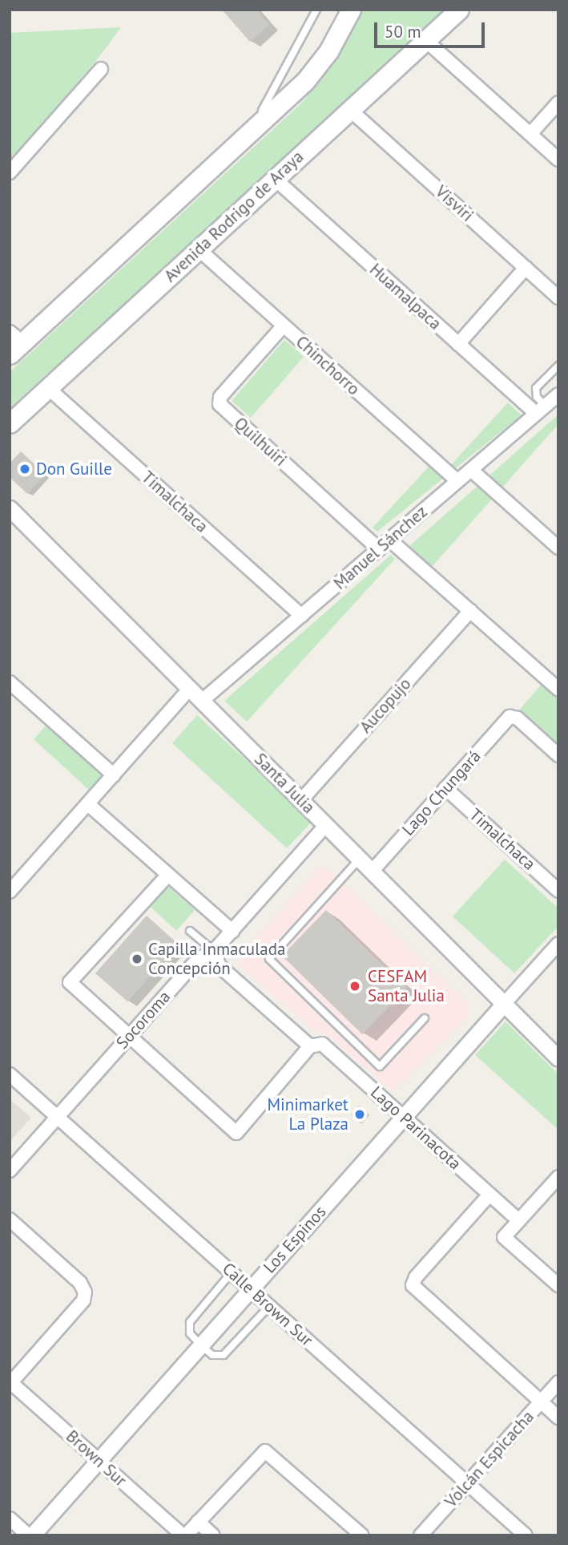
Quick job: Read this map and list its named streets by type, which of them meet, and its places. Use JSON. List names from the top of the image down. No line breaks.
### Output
{"streets":{"main road":["Avenida Rodrigo de Araya"],"street":["Visviri","Huamalpaca","Chinchorro","Quilhuiri","Timalchaca","Manuel Sánchez","Aucopujo","Santa Julia","Lago Chungará","Socoroma","Lago Parinacota","Los Espinos","Calle Brown Sur","Brown Sur","Volcán Espicacha"]},"crossings":[["Visviri","Avenida Rodrigo de Araya"],["Avenida Rodrigo de Araya","Huamalpaca"],["Avenida Rodrigo de Araya","Chinchorro"],["Avenida Rodrigo de Araya","Timalchaca"],["Huamalpaca","Manuel Sánchez"],["Chinchorro","Quilhuiri"],["Chinchorro","Manuel Sánchez"],["Quilhuiri","Manuel Sánchez"],["Timalchaca","Manuel Sánchez"],["Timalchaca","Lago Chungará"],["Manuel Sánchez","Santa Julia"],["Aucopujo","Santa Julia"],["Santa Julia","Lago Chungará"],["Santa Julia","Socoroma"],["Santa Julia","Los Espinos"],["Socoroma","Lago Parinacota"],["Socoroma","Calle Brown Sur"],["Lago Parinacota","Los Espinos"],["Los Espinos","Calle Brown Sur"],["Los Espinos","Brown Sur"],["Calle Brown Sur","Volcán Espicacha"]],"places":["Don Guille","Capilla Inmaculada Concepción","CESFAM Santa Julia","Minimarket La Plaza"],"scale_bar":"50 m"}
